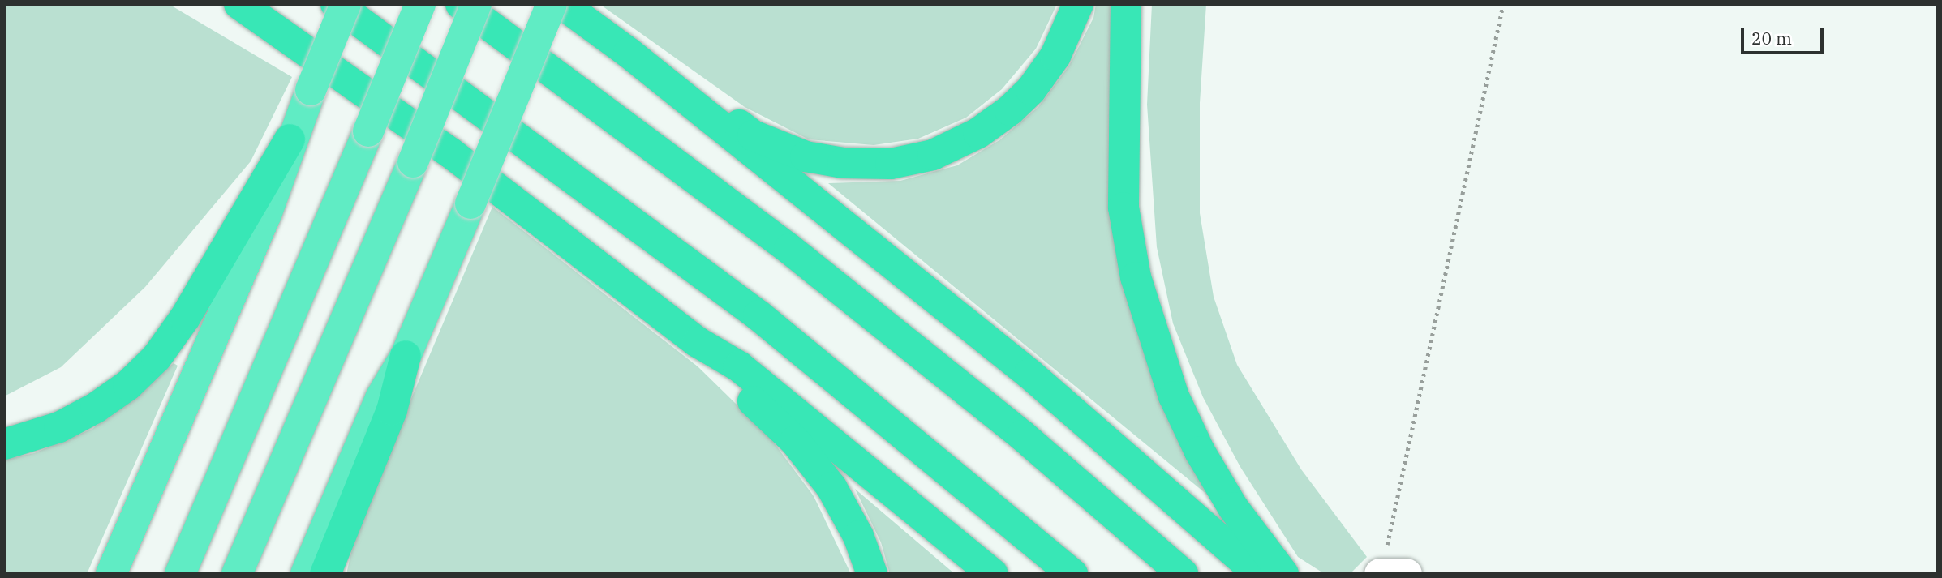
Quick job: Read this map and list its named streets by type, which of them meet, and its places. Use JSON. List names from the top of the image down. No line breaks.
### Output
{"scale_bar":"20 m"}
